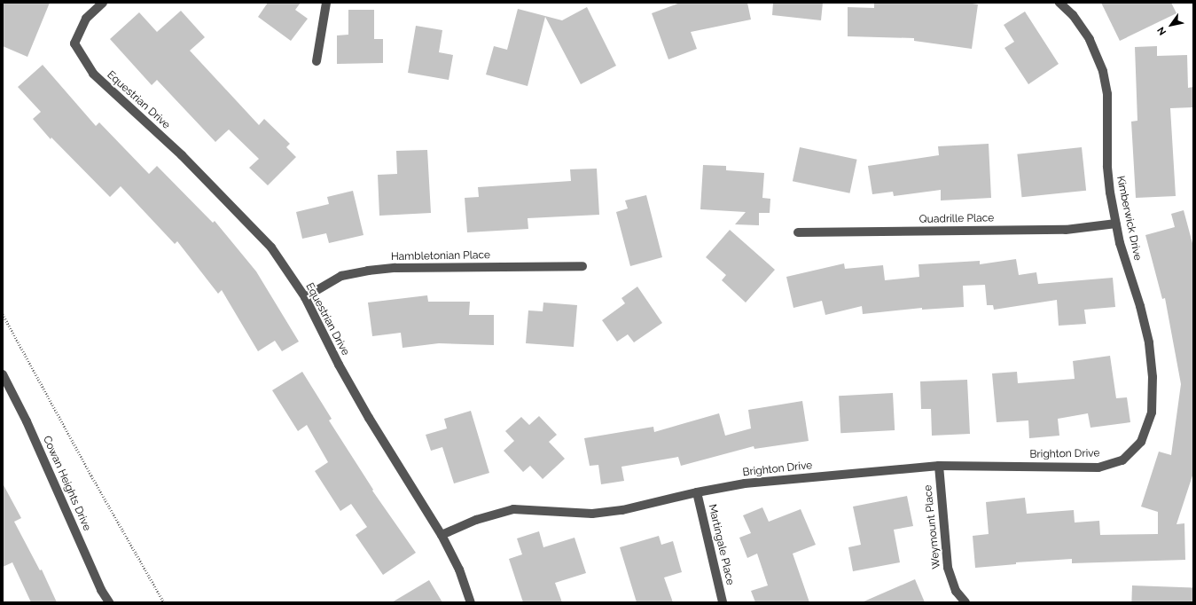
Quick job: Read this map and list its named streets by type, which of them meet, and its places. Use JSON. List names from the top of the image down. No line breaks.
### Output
{"streets":{"street":["Equestrian Drive","Kimberwick Drive","Quadrille Place","Hambletonian Place","Brighton Drive","Cowan Heights Drive","Weymount Place","Martingale Place"]},"crossings":[["Equestrian Drive","Hambletonian Place"],["Equestrian Drive","Brighton Drive"],["Kimberwick Drive","Quadrille Place"],["Kimberwick Drive","Brighton Drive"],["Brighton Drive","Weymount Place"],["Brighton Drive","Martingale Place"]],"north":"bottom left"}
